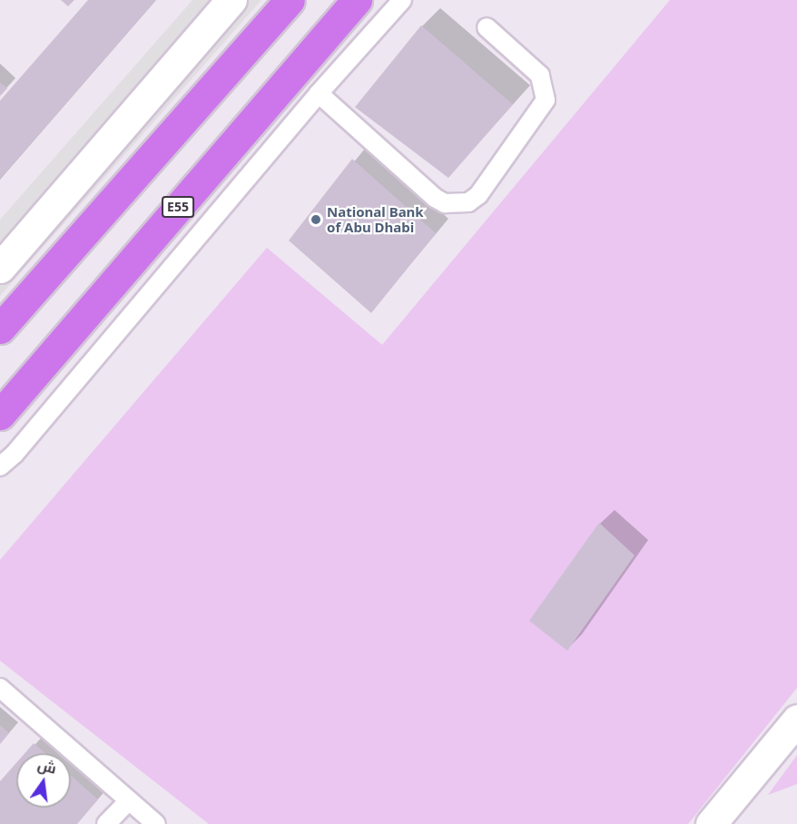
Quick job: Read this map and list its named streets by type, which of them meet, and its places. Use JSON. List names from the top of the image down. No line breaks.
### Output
{"streets":{"highway":["E55"]},"places":["National Bank of Abu Dhabi"],"north":"top"}
